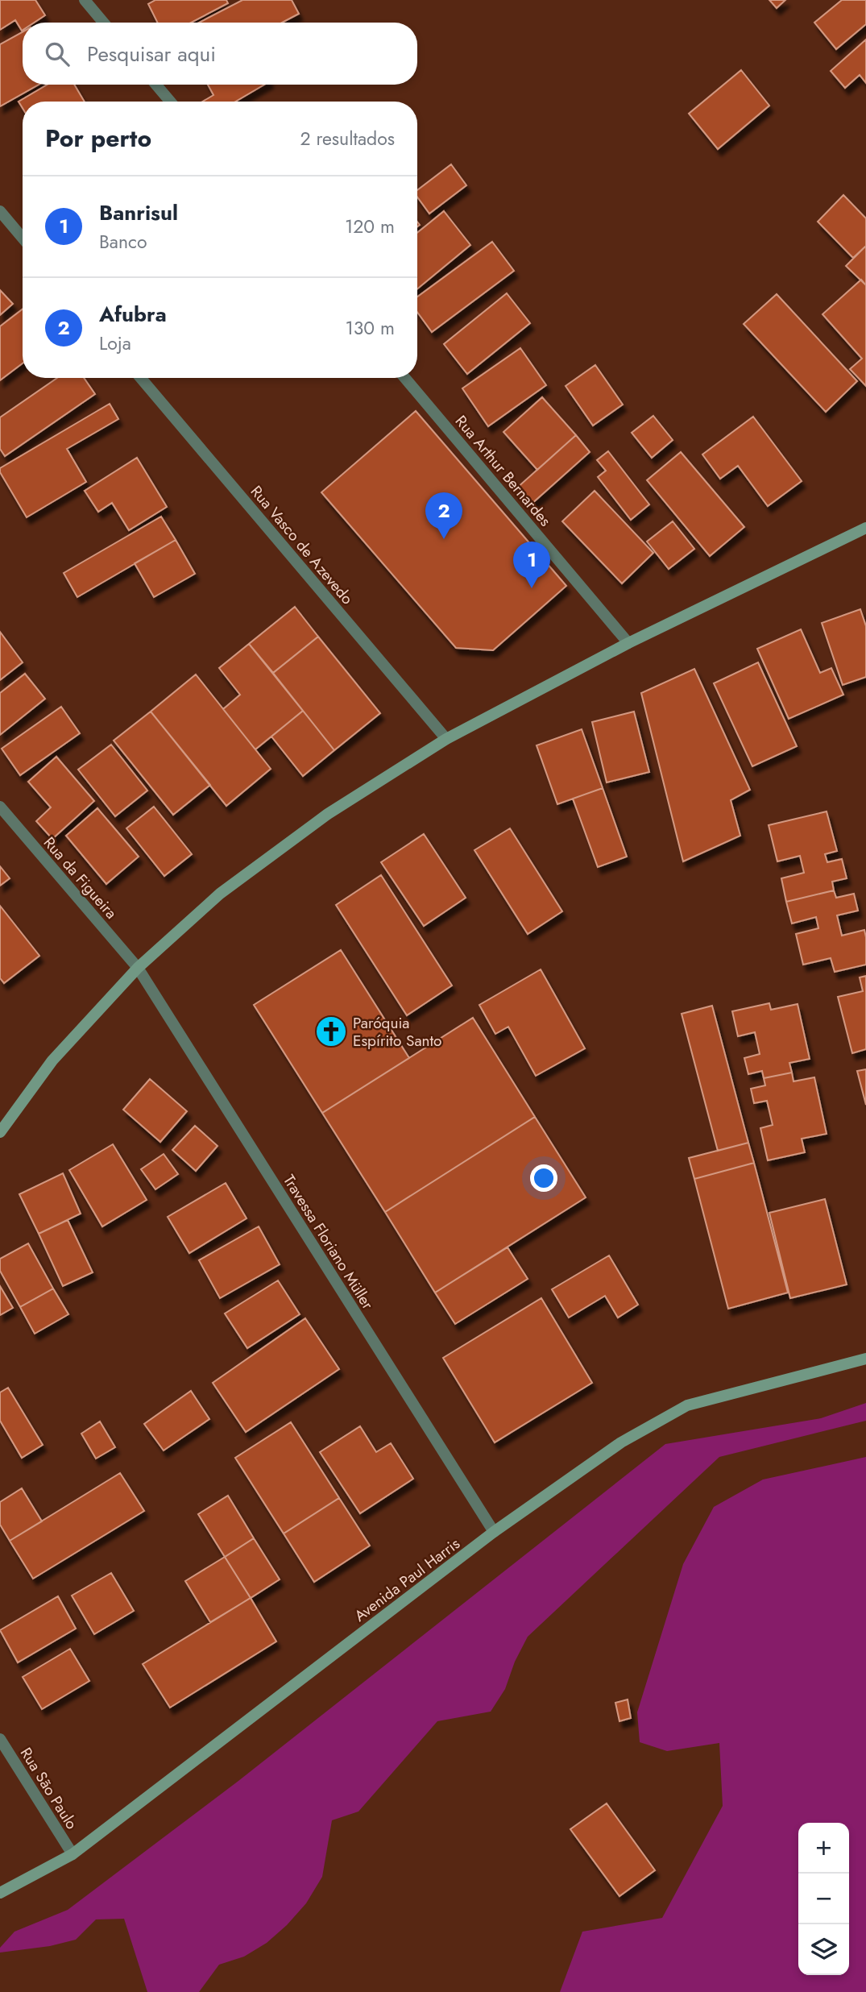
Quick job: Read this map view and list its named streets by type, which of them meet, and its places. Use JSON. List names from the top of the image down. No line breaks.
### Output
{"streets":{"main road":["Avenida Paul Harris"],"street":["Rua Arthur Bernardes","Rua Vasco de Azevedo","Rua da Figueira","Travessa Floriano Müller","Rua São Paulo"]},"crossings":[["Rua da Figueira","Travessa Floriano Müller"],["Travessa Floriano Müller","Avenida Paul Harris"],["Avenida Paul Harris","Rua São Paulo"]],"places":{"church":["Paróquia Espírito Santo"]},"page":{"search":"Pesquisar aqui","heading":["Por perto","2 resultados"],"list":[{"mark":"1","name":"Banrisul","note":"Banco","value":"120 m"},{"mark":"2","name":"Afubra","note":"Loja","value":"130 m"}],"pins":["2","1"],"map_buttons":["+","−"]}}
